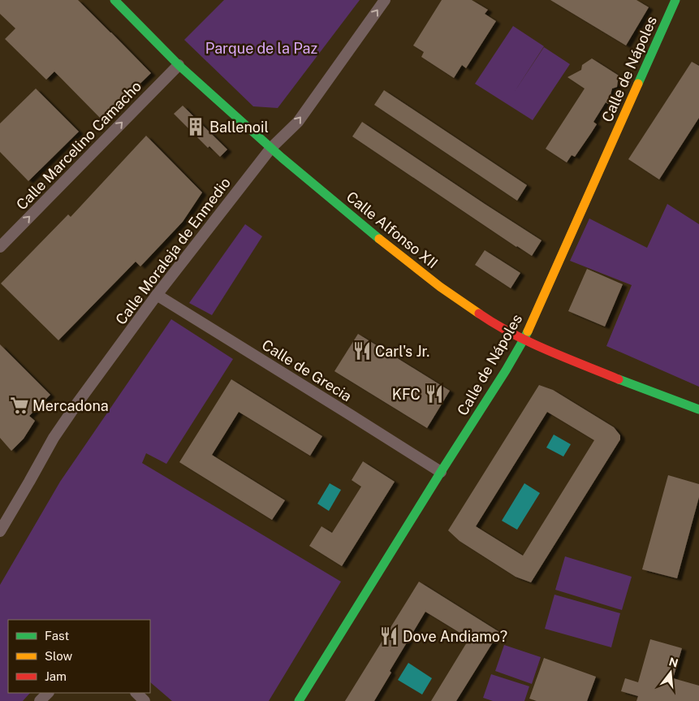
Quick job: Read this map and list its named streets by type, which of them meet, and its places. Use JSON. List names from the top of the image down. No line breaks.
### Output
{"streets":{"street":["Calle de Nápoles","Calle Marcelino Camacho","Calle Alfonso XII","Calle Moraleja de Enmedio","Calle de Grecia"]},"crossings":[["Calle de Nápoles","Calle Alfonso XII"],["Calle de Nápoles","Calle de Grecia"],["Calle Marcelino Camacho","Calle Alfonso XII"],["Calle Alfonso XII","Calle Moraleja de Enmedio"],["Calle Moraleja de Enmedio","Calle de Grecia"]],"one_way":["Calle Marcelino Camacho"],"parks":["Parque de la Paz"],"places":{"building":["Ballenoil"],"restaurant":["Carl's Jr.","KFC","Dove Andiamo?"],"supermarket":["Mercadona"]},"legend":["Fast","Slow","Jam"],"north":"top"}
